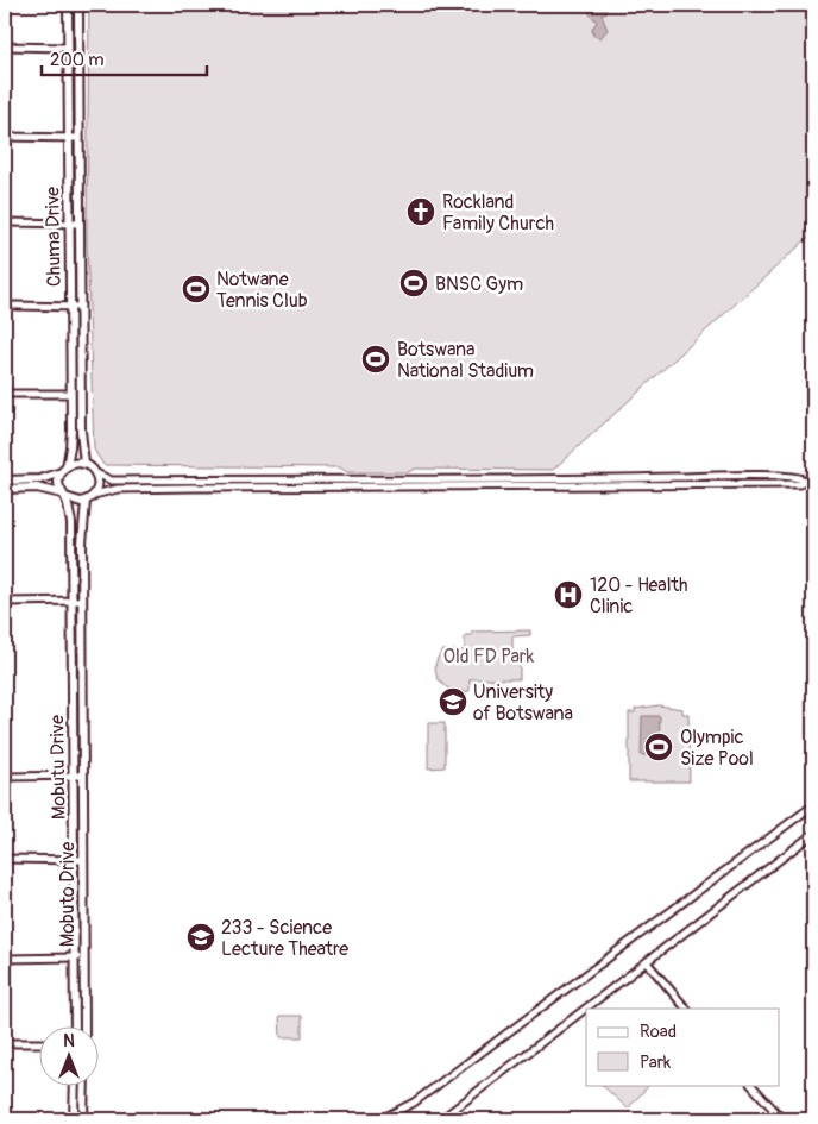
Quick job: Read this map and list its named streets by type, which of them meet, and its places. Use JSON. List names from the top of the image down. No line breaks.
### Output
{"streets":{"main road":["Chuma Drive","Mobutu Drive","Mobuto Drive"]},"crossings":[["Chuma Drive","Mobutu Drive"],["Chuma Drive","Mobuto Drive"],["Mobutu Drive","Mobuto Drive"]],"parks":["Old FD Park"],"places":{"church":["Rockland Family Church"],"sports":["BNSC Gym","Notwane Tennis Club","Botswana National Stadium","Olympic Size Pool"],"hospital":["120 - Health Clinic"],"school or university":["University of Botswana","233 - Science Lecture Theatre"]},"legend":["Road","Park"],"scale_bar":"200 m","north":"top"}
